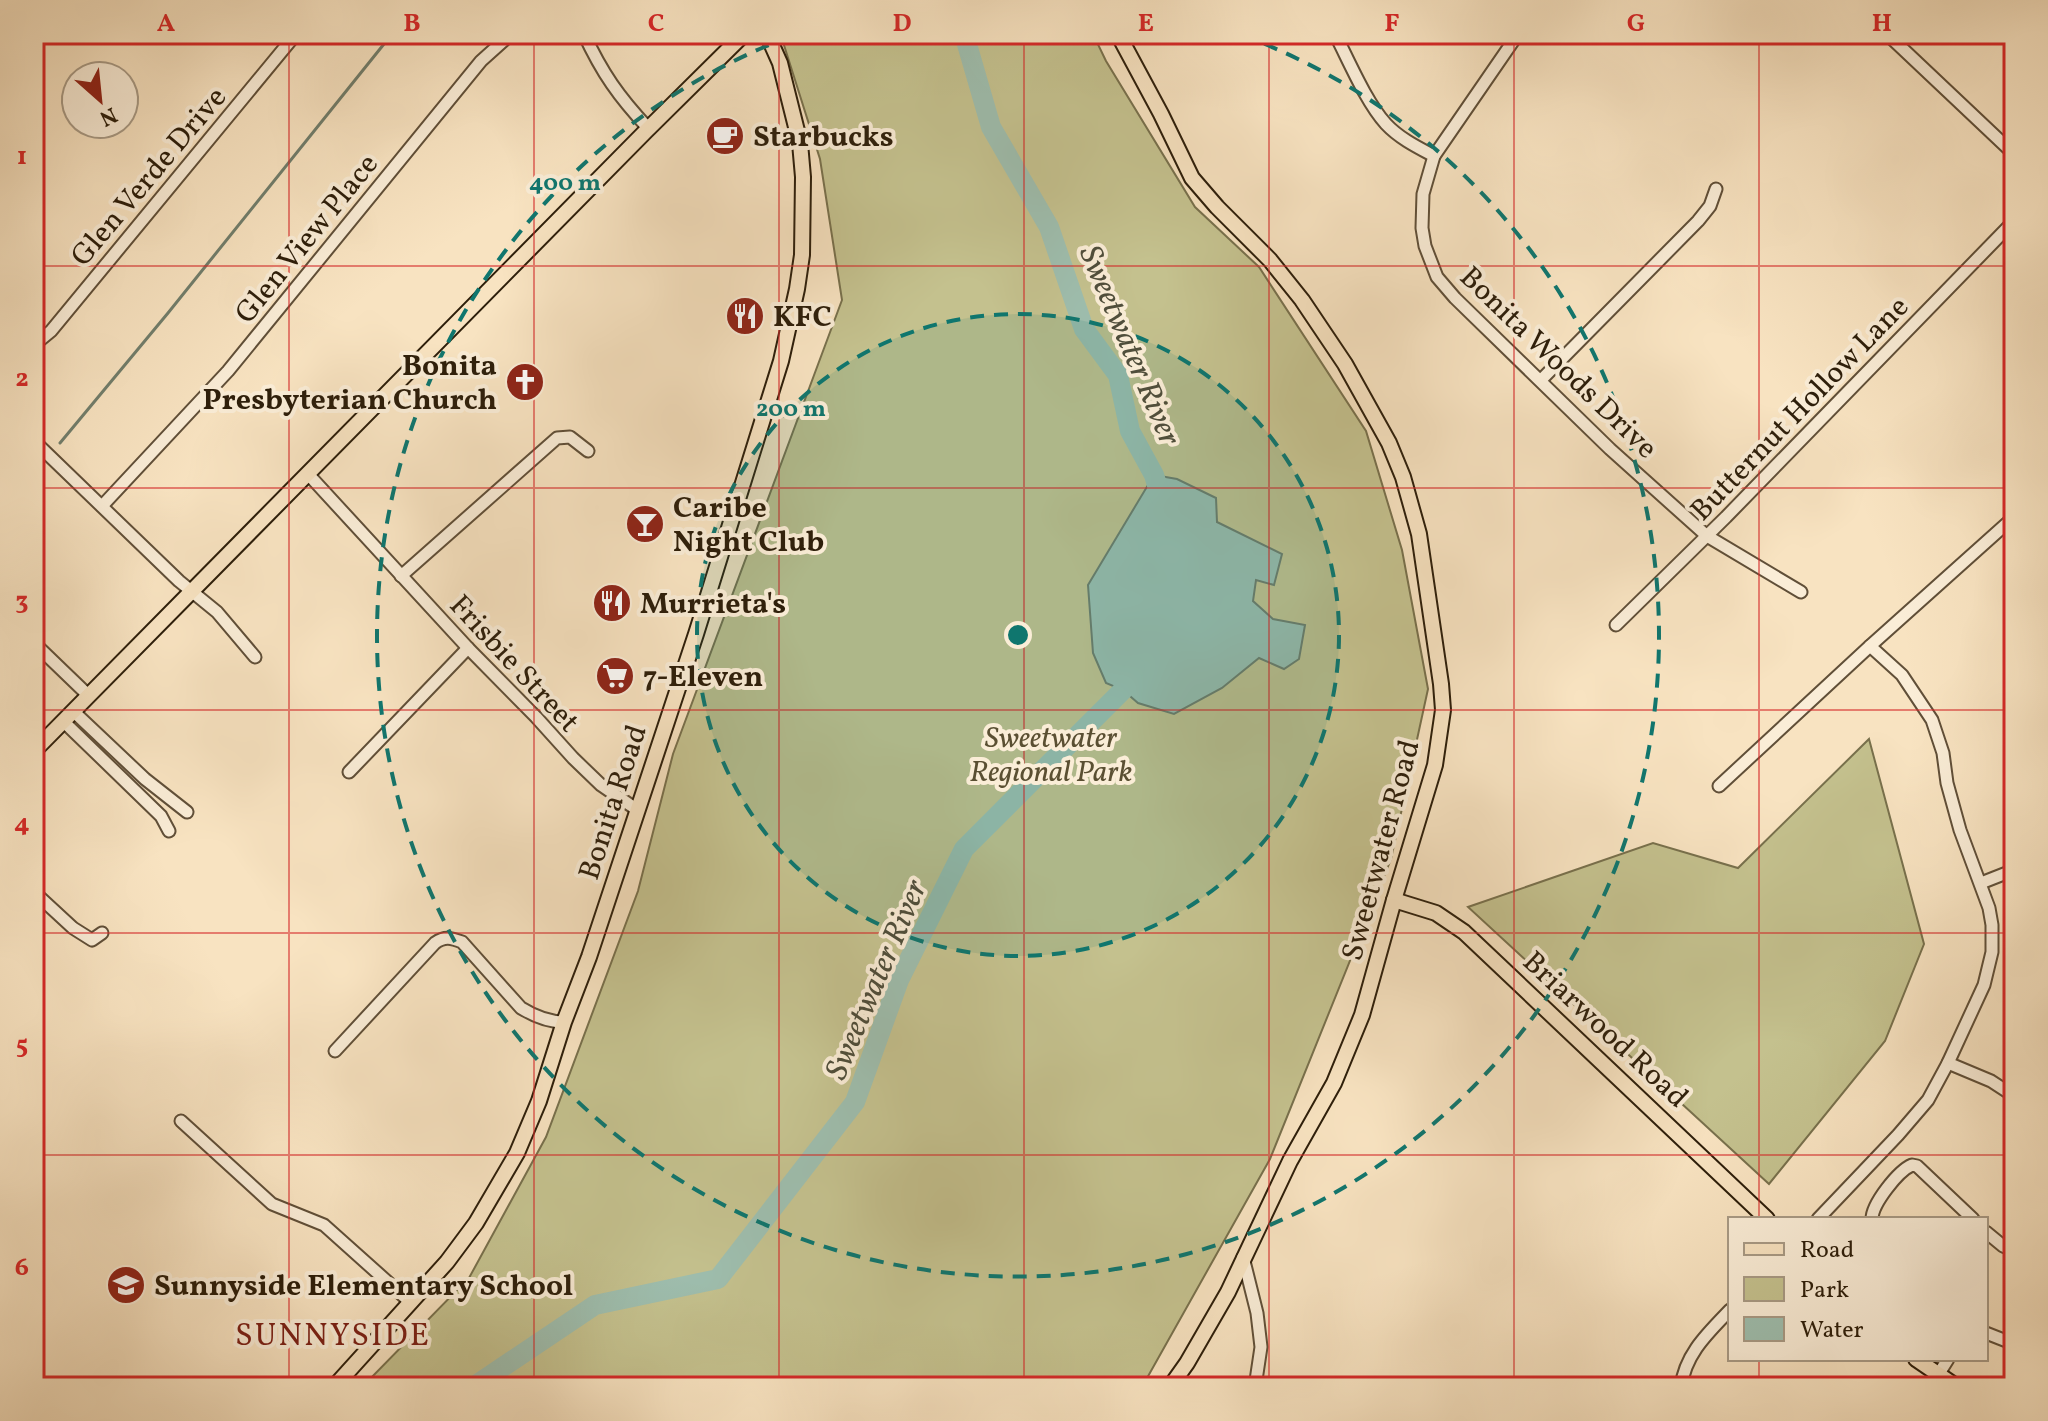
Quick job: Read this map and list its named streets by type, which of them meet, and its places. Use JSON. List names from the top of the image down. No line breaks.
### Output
{"streets":{"main road":["Bonita Road","Sweetwater Road","Briarwood Road"],"street":["Glen Verde Drive","Glen View Place","Bonita Woods Drive","Butternut Hollow Lane","Frisbie Street"]},"crossings":[["Bonita Woods Drive","Butternut Hollow Lane"],["Frisbie Street","Bonita Road"],["Sweetwater Road","Briarwood Road"]],"districts":["SUNNYSIDE"],"water":["Sweetwater River"],"parks":["Sweetwater Regional Park"],"places":{"cafe":["Starbucks"],"restaurant":["KFC","Murrieta's"],"church":["Bonita Presbyterian Church"],"bar":["Caribe Night Club"],"supermarket":["7-Eleven"],"school or university":["Sunnyside Elementary School"]},"legend":["Road","Park","Water"],"north":"bottom right","grid":{"columns":["A","B","C","D","E","F","G","H"],"rows":["1","2","3","4","5","6"]},"rings":["400 m","200 m"]}
